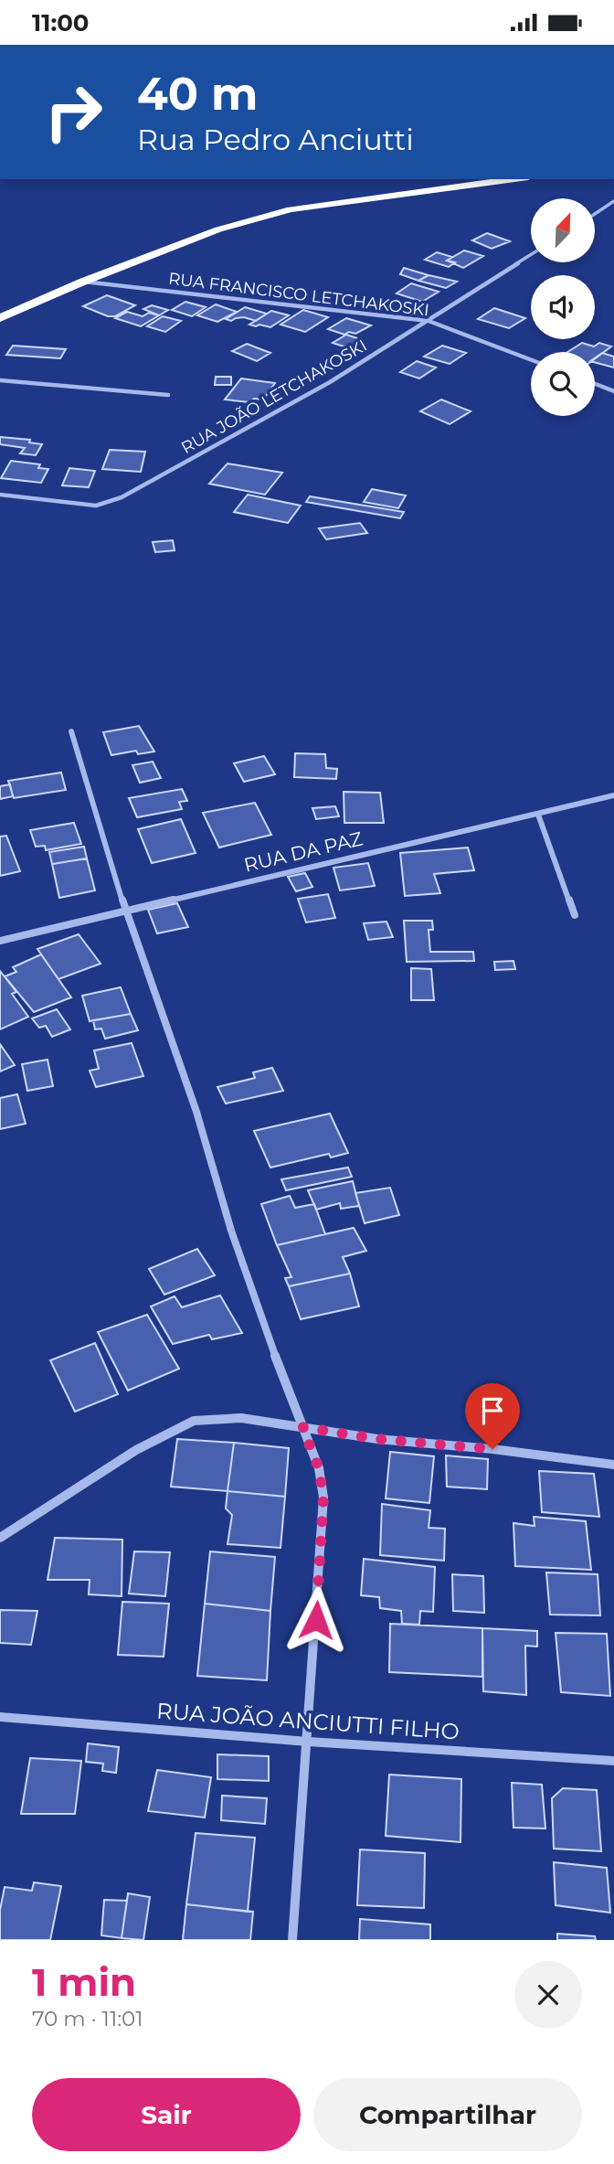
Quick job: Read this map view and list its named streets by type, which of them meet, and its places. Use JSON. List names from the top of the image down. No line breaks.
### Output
{"streets":{"street":["RUA FRANCISCO LETCHAKOSKI","RUA JOÃO LETCHAKOSKI","RUA DA PAZ","RUA JOÃO ANCIUTTI FILHO"]},"crossings":[["RUA FRANCISCO LETCHAKOSKI","RUA JOÃO LETCHAKOSKI"]],"north":"top right","page":{"status":"11:00","turn":["40 m","Rua Pedro Anciutti"],"heading":["1 min","70 m · 11:01"],"buttons":["Sair","Compartilhar"]}}
